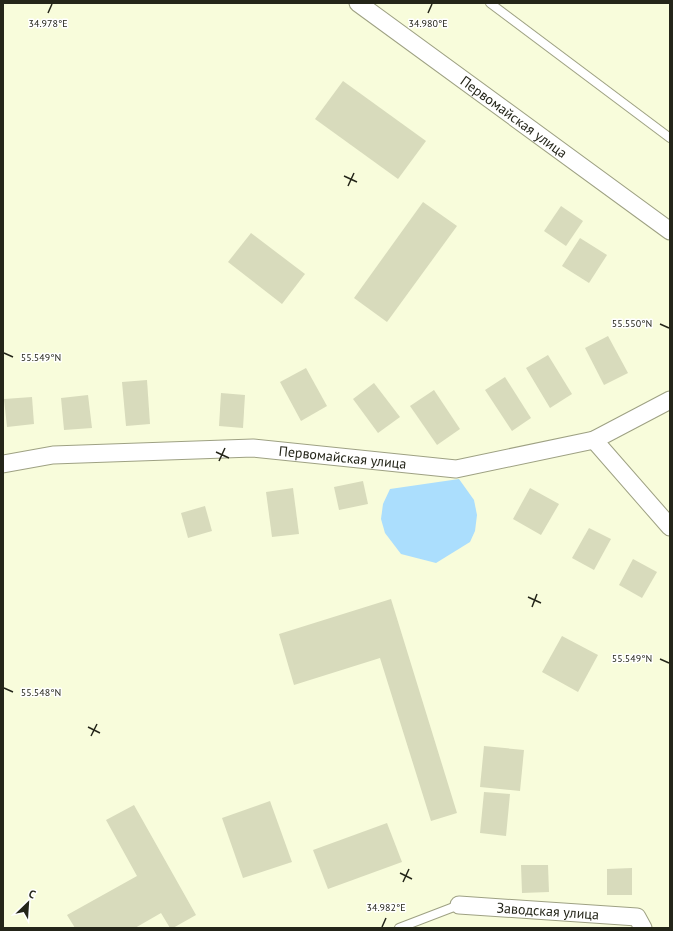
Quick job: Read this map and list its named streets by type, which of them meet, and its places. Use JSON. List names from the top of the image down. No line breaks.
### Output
{"streets":{"street":["Первомайская улица","Заводская улица"]},"north":"top right","coordinates":["34.978°E","34.980°E","55.550°N","55.549°N","55.548°N","34.982°E"]}
